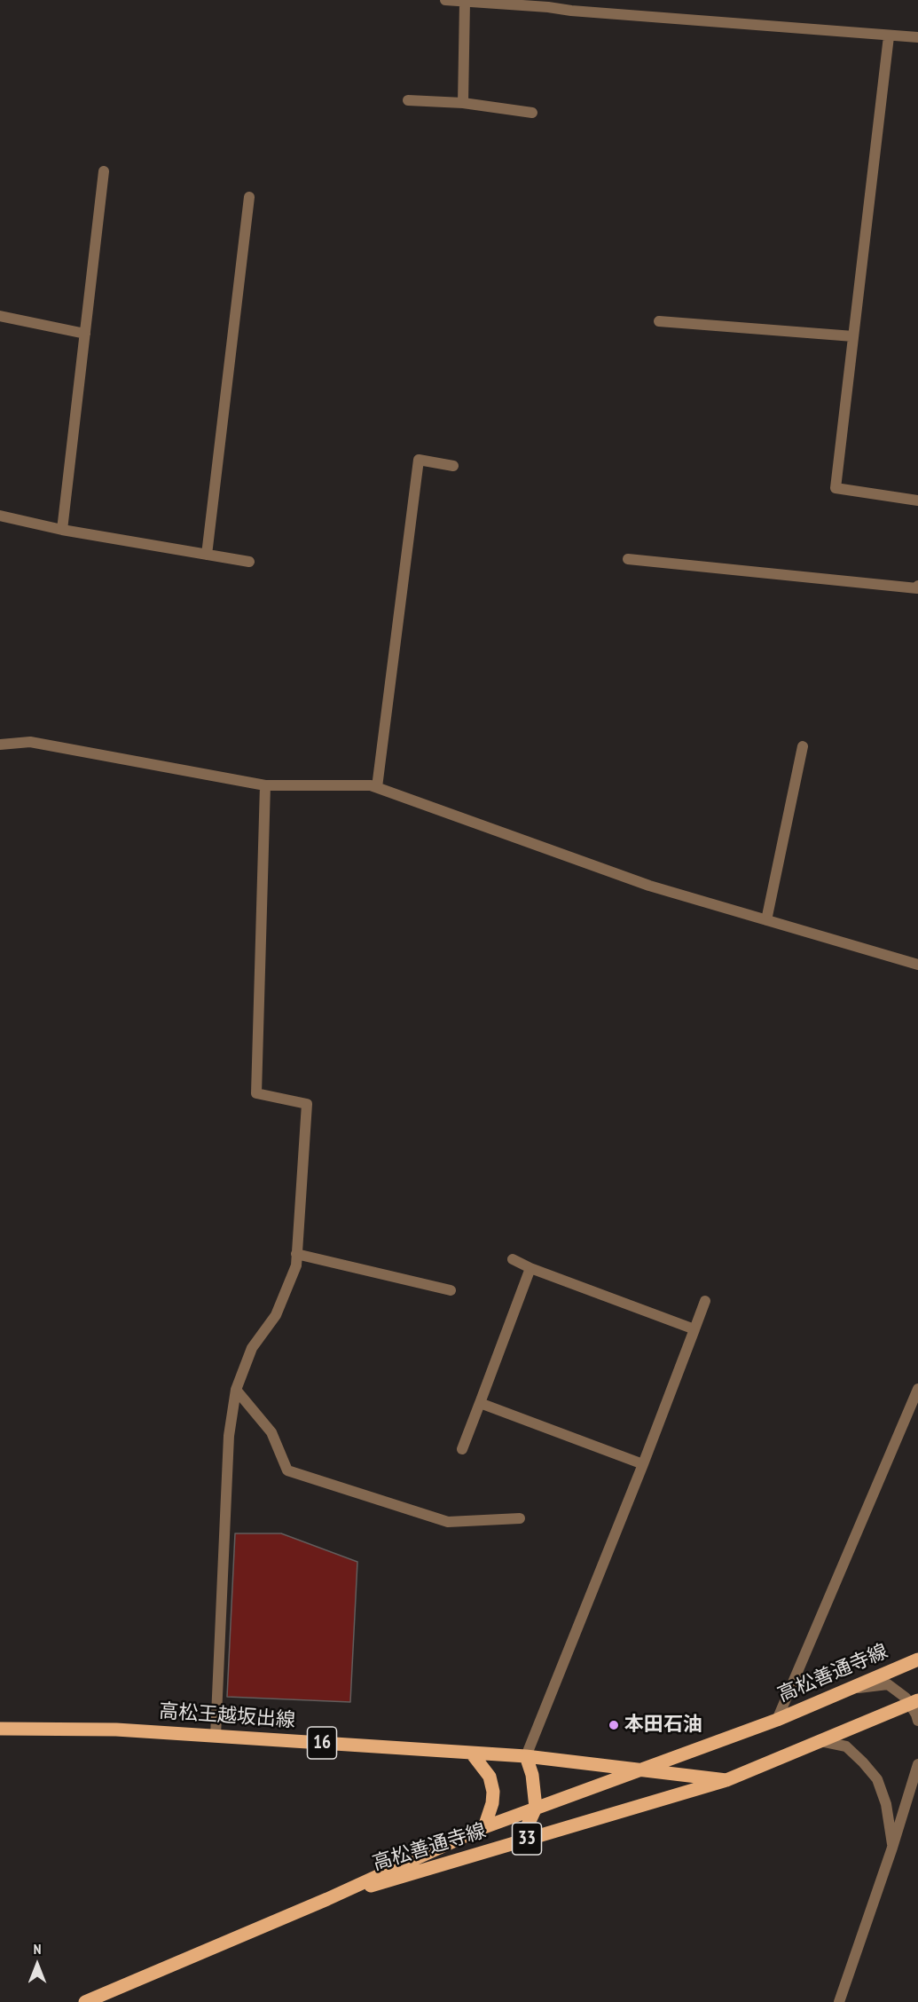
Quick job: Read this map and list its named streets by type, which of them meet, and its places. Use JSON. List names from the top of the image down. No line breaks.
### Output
{"streets":{"main road":["高松善通寺線","高松王越坂出線","16","33"]},"crossings":[["高松善通寺線","高松王越坂出線"]],"places":["本田石油"],"north":"top"}
